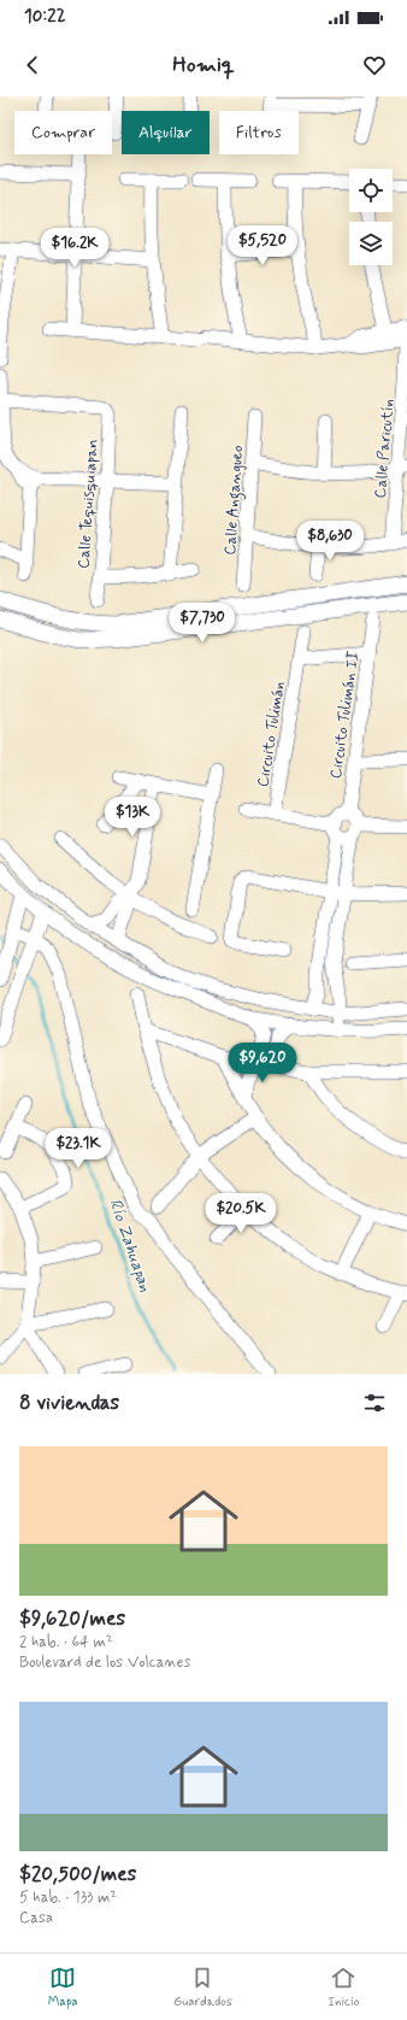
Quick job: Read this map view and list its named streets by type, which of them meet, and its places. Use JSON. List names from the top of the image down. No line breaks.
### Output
{"streets":{"street":["Calle Paricutín","Calle Angangueo","Calle Tequisquiapan","Circuito Tulimán II","Circuito Tulimán"]},"water":["Río Zahuapan"],"page":{"status":"10:22","header":"Homiq","chip":["Comprar","Alquilar","Filtros"],"price":["$5,520","$16.2K","$8,630","$7,730","$13K","$9,620","$23.1K","$20.5K"],"heading":"8 viviendas","list":[{"name":"$9,620/mes","note":"2 hab. · 64 m² · Boulevard de los Volcanes"},{"name":"$20,500/mes","note":"5 hab. · 133 m² · Casa"}],"tabs":["Mapa","Guardados","Inicio"]}}
